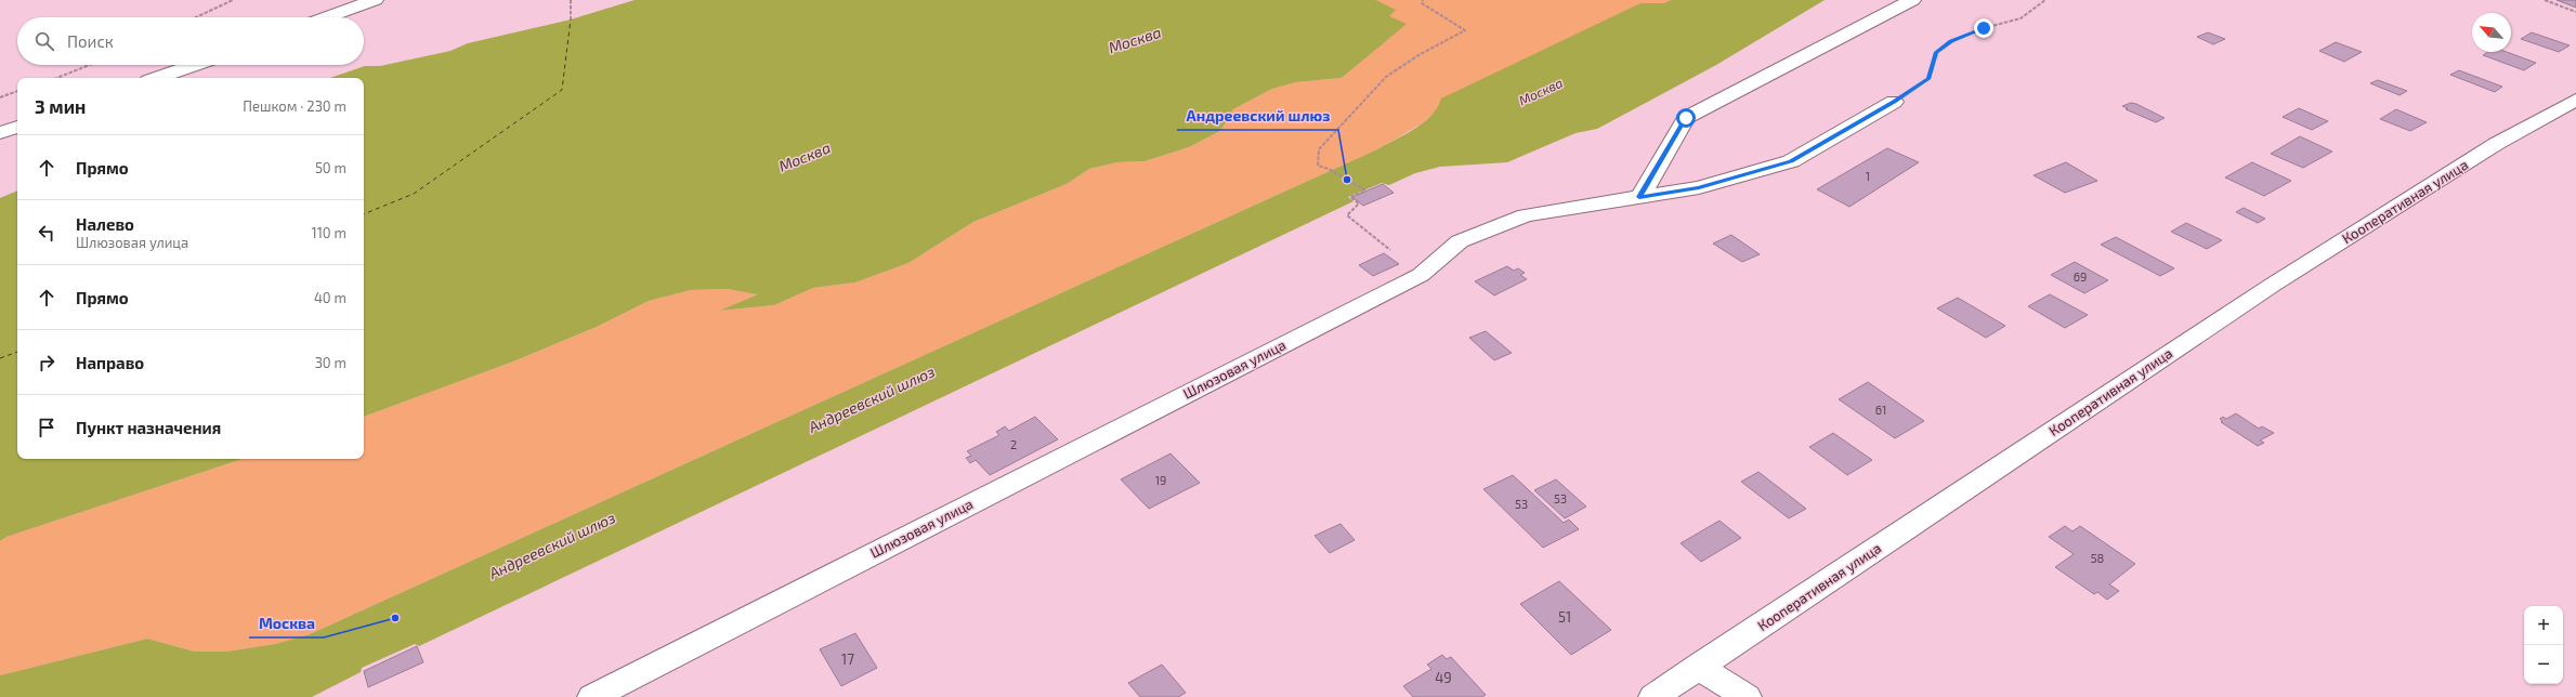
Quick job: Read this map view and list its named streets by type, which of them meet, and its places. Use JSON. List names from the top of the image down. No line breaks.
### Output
{"streets":{"street":["Кооперативная улица","Шлюзовая улица"]},"water":["Москва","Андреевский шлюз"],"places":["Андреевский шлюз","Москва"],"house_numbers":["1","69","61","2","19","53","53","58","51","17","49"],"north":"top left","page":{"search":"Поиск","heading":["3 мин","Пешком · 230 m"],"list":[["Прямо","50 m"],["Налево","Шлюзовая улица","110 m"],["Прямо","40 m"],["Направо","30 m"],"Пункт назначения"],"map_buttons":["+","−"]}}
